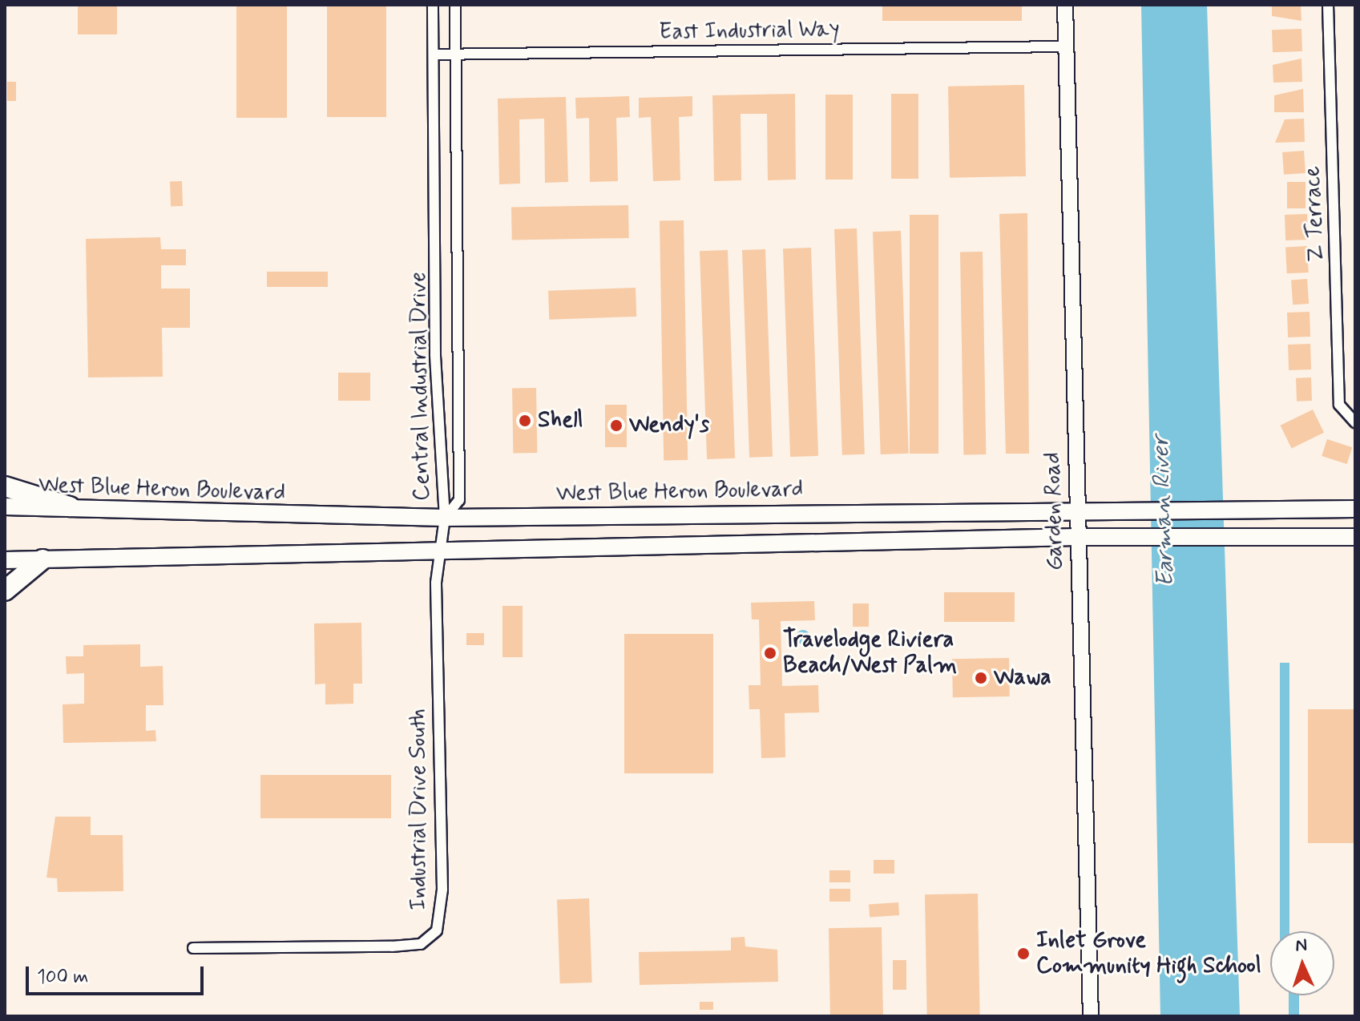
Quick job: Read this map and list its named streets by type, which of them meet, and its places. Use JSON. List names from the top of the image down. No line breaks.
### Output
{"streets":{"main road":["West Blue Heron Boulevard"],"street":["East Industrial Way","Z Terrace","Central Industrial Drive","Garden Road","Industrial Drive South"]},"crossings":[["East Industrial Way","Central Industrial Drive"],["East Industrial Way","Garden Road"],["Central Industrial Drive","West Blue Heron Boulevard"],["Central Industrial Drive","Industrial Drive South"],["West Blue Heron Boulevard","Garden Road"],["West Blue Heron Boulevard","Industrial Drive South"]],"water":["Earman River"],"places":["Shell","Wendy's","Travelodge Riviera Beach/West Palm","Wawa","Inlet Grove Community High School"],"scale_bar":"100 m","north":"top"}
